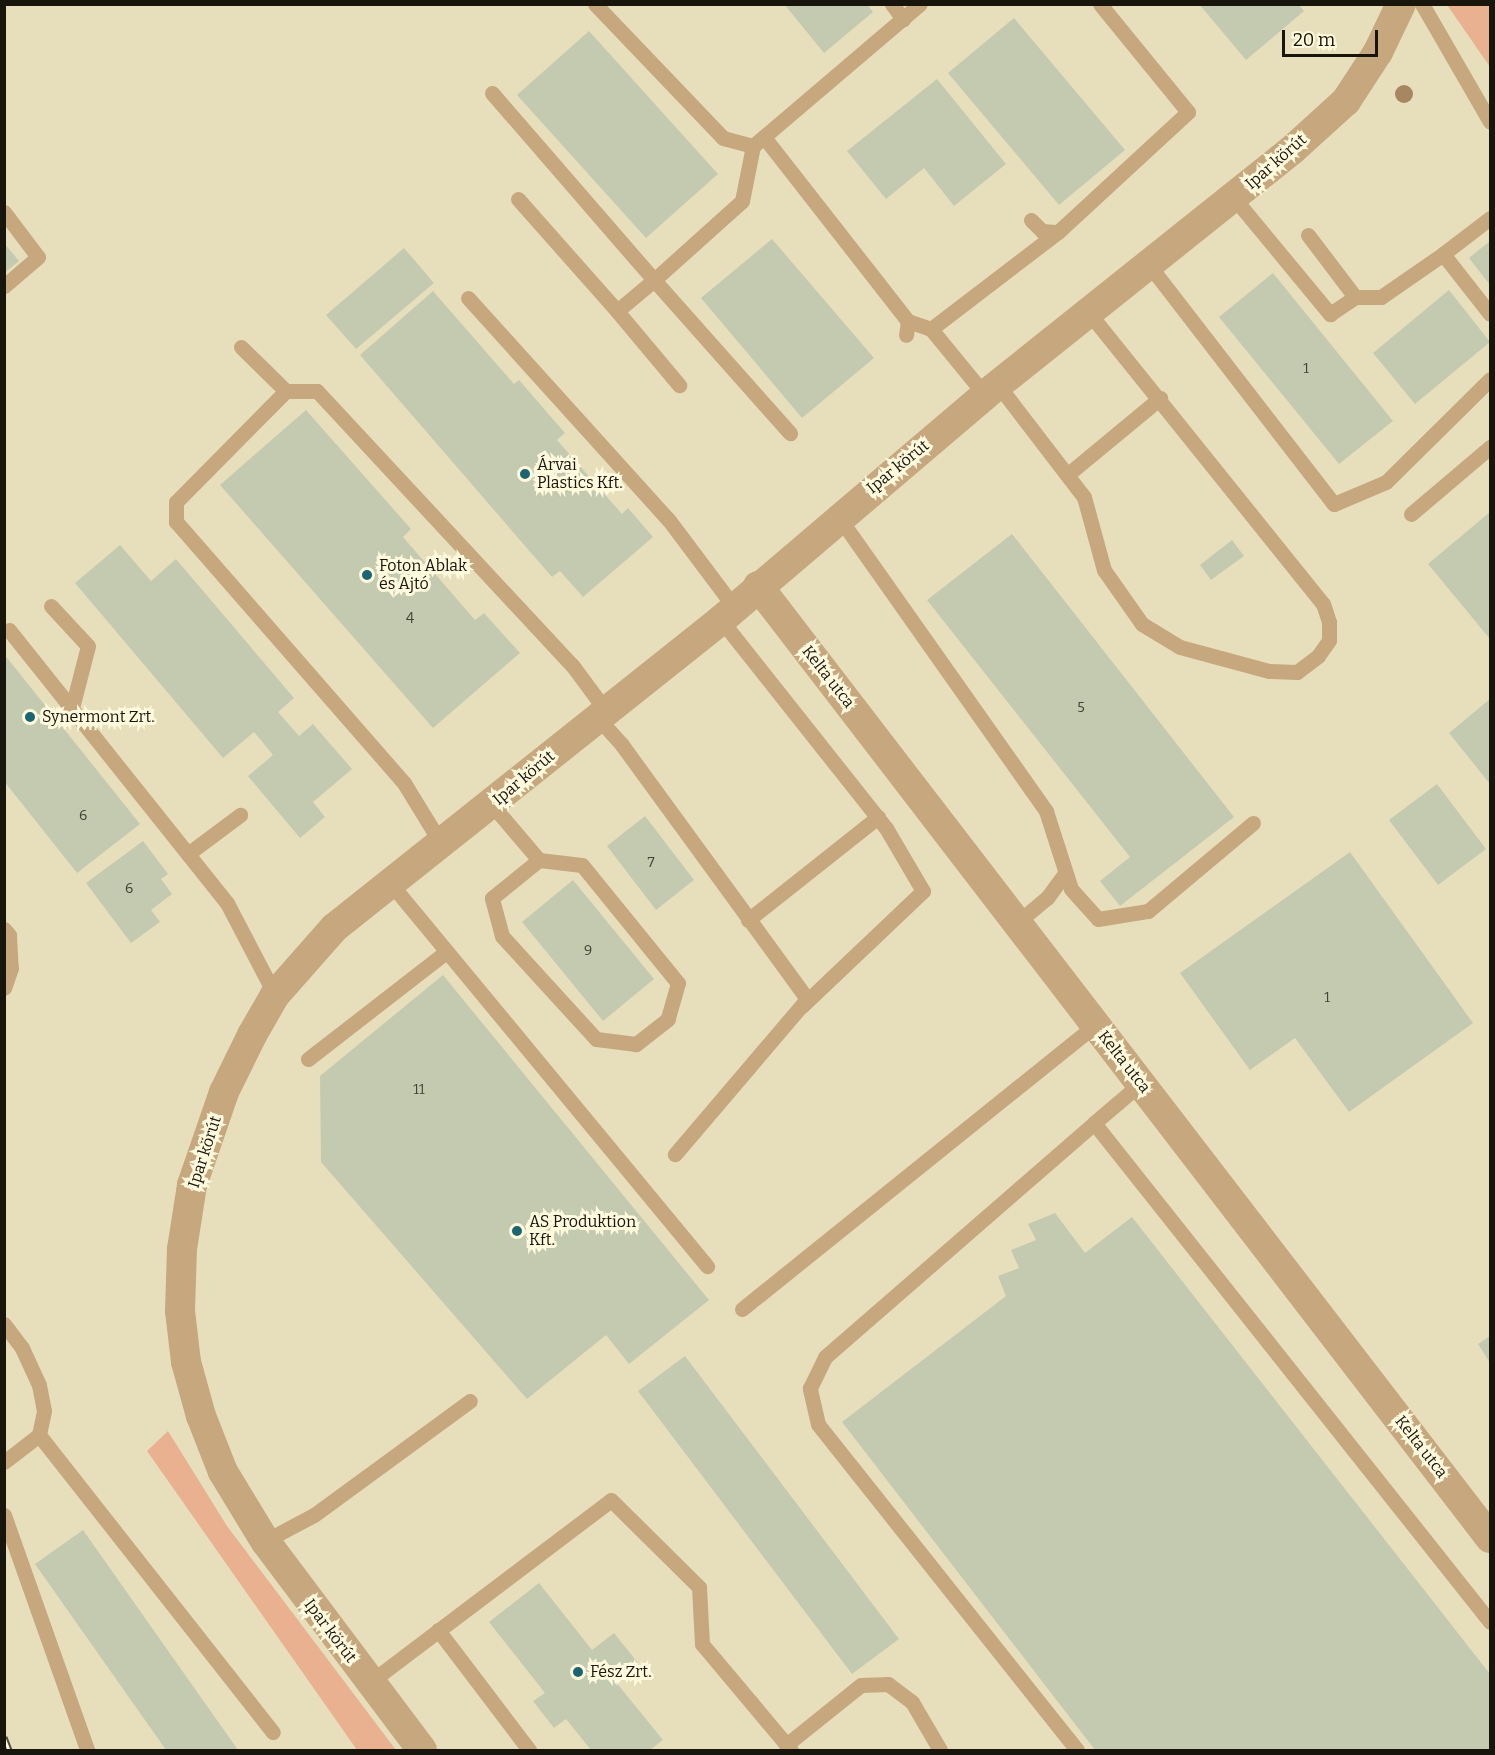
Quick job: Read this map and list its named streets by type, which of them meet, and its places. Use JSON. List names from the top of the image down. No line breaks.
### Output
{"streets":{"street":["Ipar körút","Kelta utca"]},"crossings":[["Ipar körút","Kelta utca"]],"places":["Árvai Plastics Kft.","Foton Ablak és Ajtó","Synermont Zrt.","AS Produktion Kft.","Fész Zrt."],"house_numbers":["1","4","5","6","7","6","9","1","11"],"scale_bar":"20 m"}
